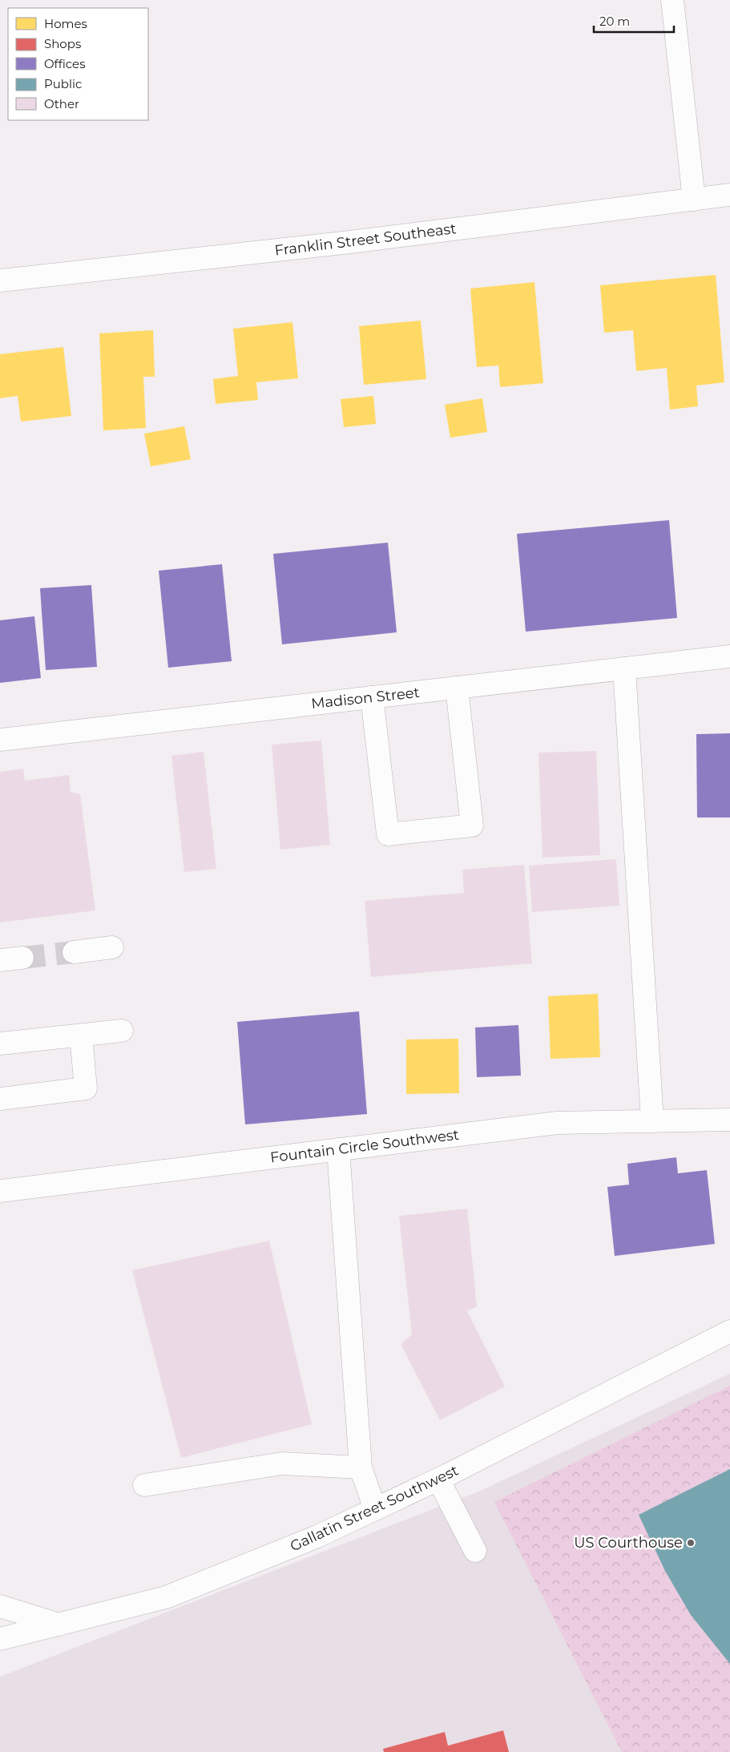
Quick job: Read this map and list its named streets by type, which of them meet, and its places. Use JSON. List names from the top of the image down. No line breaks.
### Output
{"streets":{"street":["Franklin Street Southeast","Madison Street","Fountain Circle Southwest","Gallatin Street Southwest"]},"places":["US Courthouse"],"legend":["Homes","Shops","Offices","Public","Other"],"scale_bar":"20 m"}
